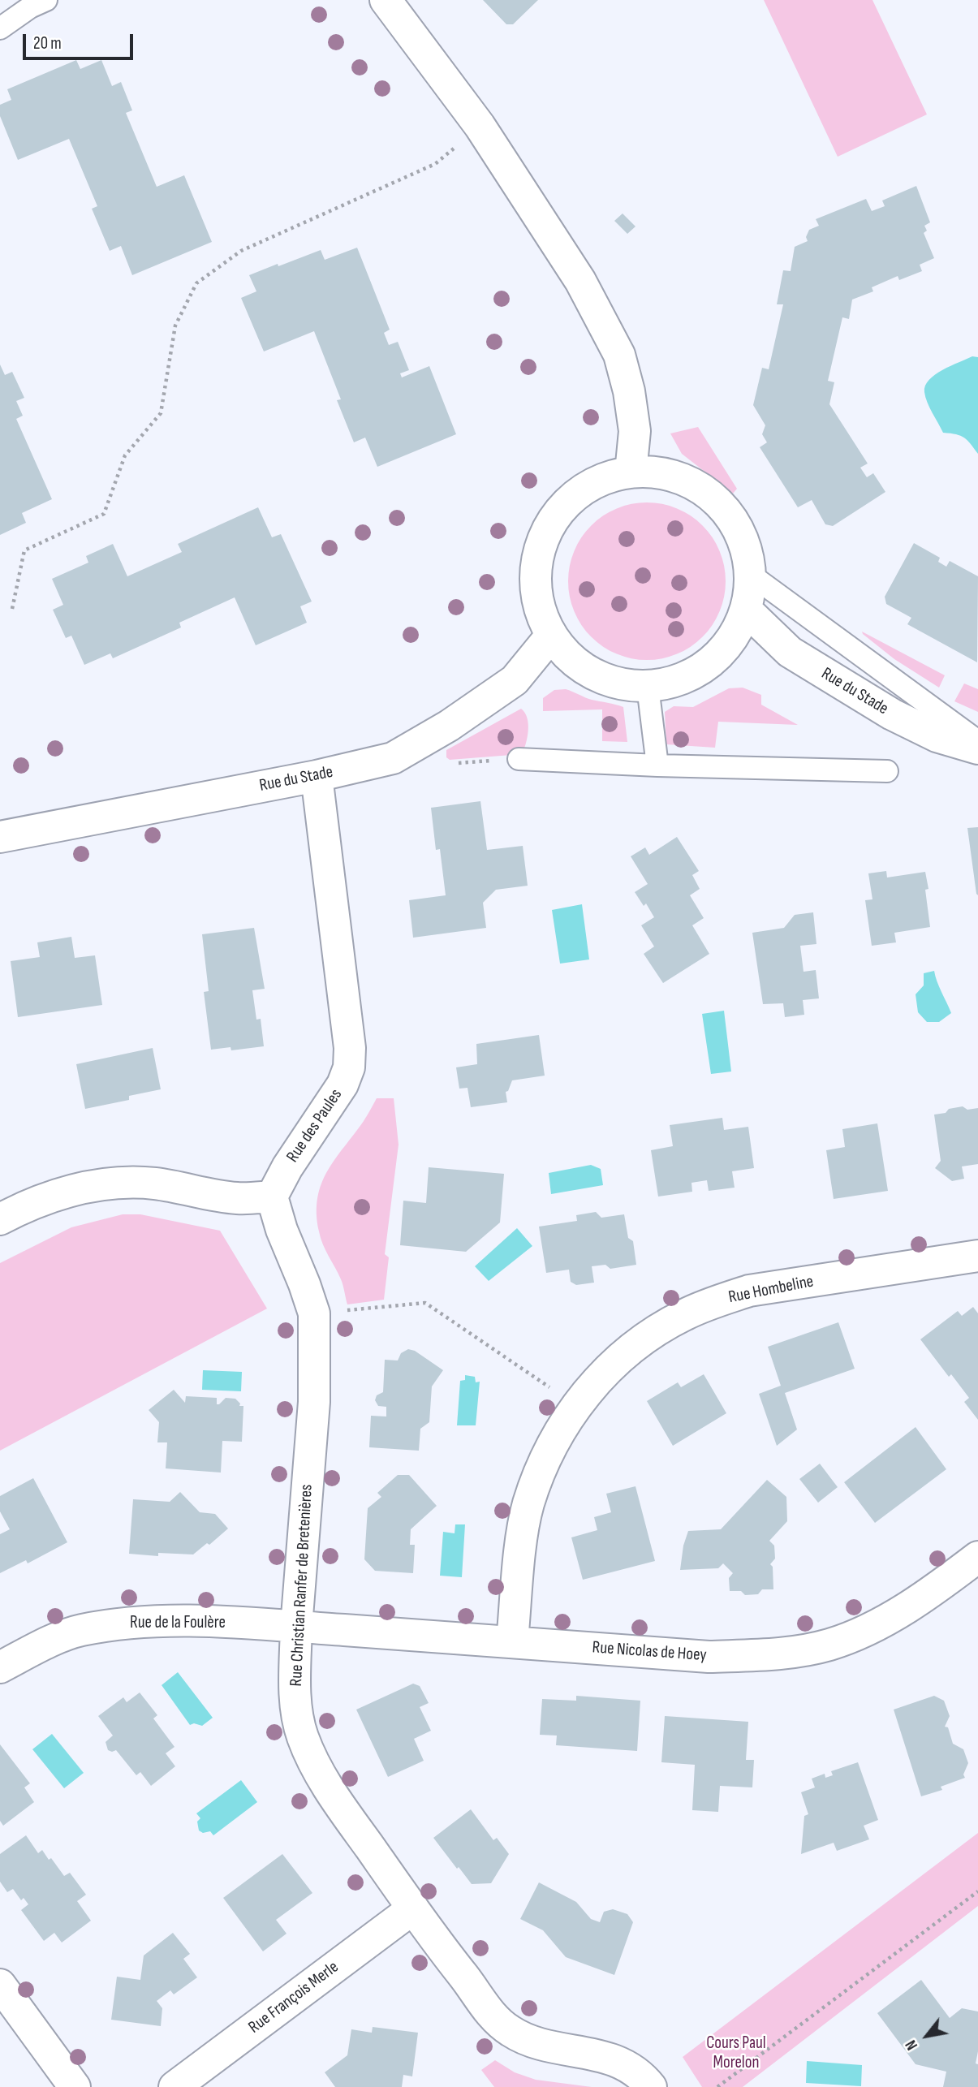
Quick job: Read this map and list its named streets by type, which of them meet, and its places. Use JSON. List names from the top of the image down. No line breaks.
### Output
{"streets":{"street":["Rue du Stade","Rue des Paules","Rue Hombeline","Rue Christian Ranfer de Bretenières","Rue de la Foulère","Rue Nicolas de Hoey","Rue François Merle"]},"crossings":[["Rue du Stade","Rue des Paules"],["Rue des Paules","Rue Christian Ranfer de Bretenières"],["Rue Hombeline","Rue Nicolas de Hoey"],["Rue Christian Ranfer de Bretenières","Rue de la Foulère"],["Rue Christian Ranfer de Bretenières","Rue Nicolas de Hoey"],["Rue Christian Ranfer de Bretenières","Rue François Merle"],["Rue de la Foulère","Rue Nicolas de Hoey"]],"parks":["Cours Paul Morelon"],"scale_bar":"20 m","north":"bottom left"}
